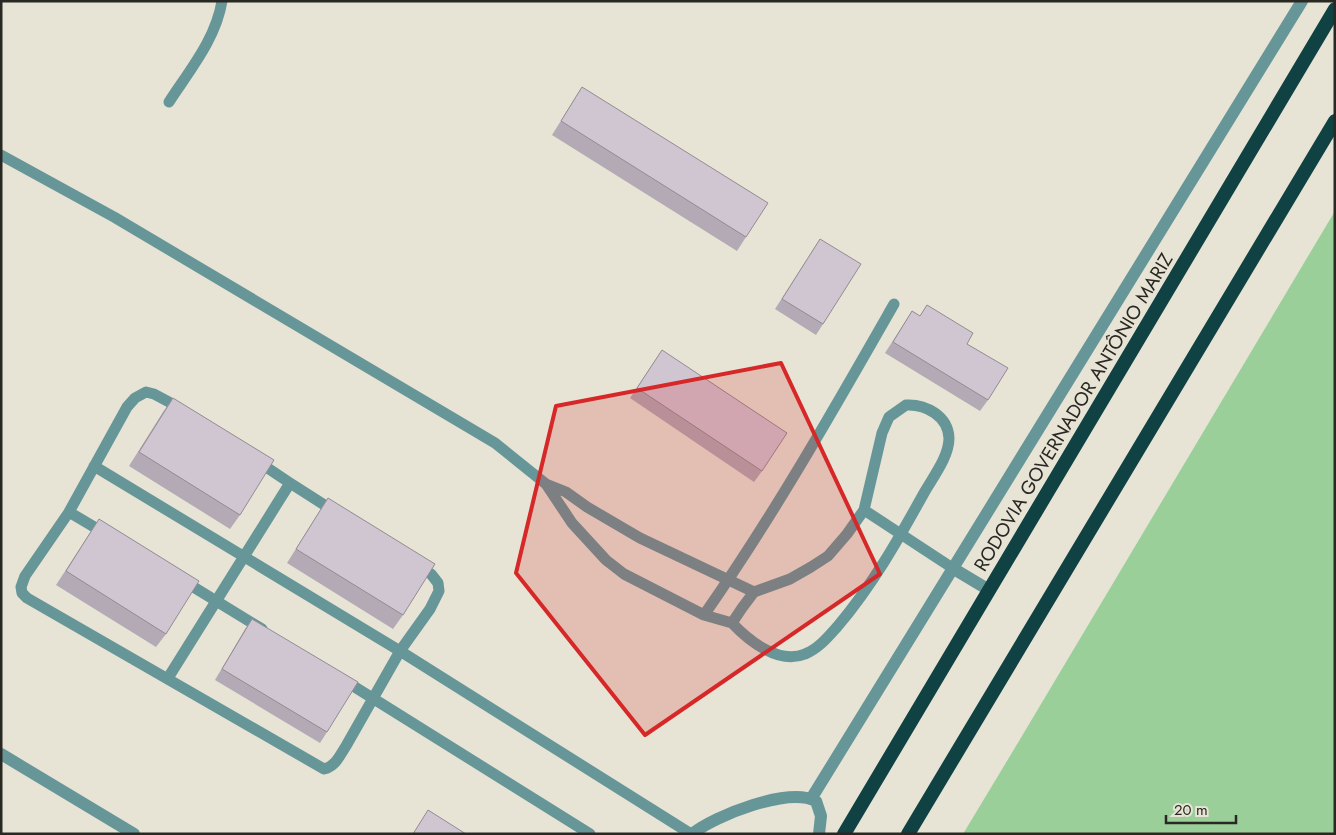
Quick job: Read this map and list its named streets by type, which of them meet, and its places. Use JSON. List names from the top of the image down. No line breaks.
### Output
{"streets":{"highway":["RODOVIA GOVERNADOR ANTÔNIO MARIZ"]},"scale_bar":"20 m"}
